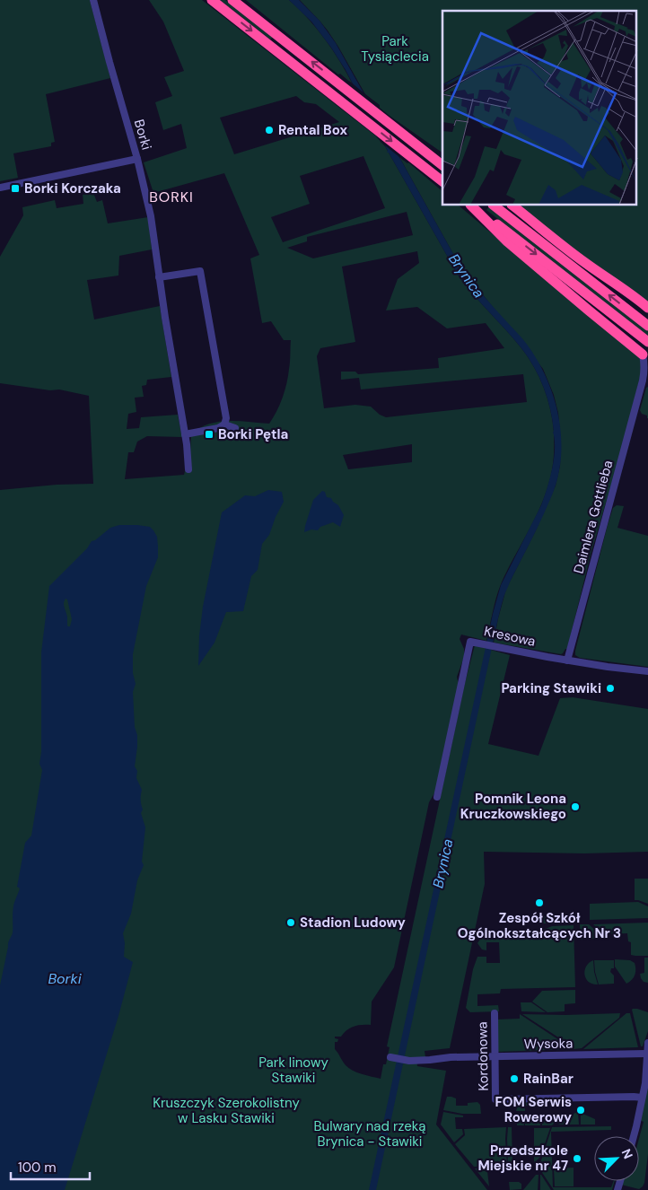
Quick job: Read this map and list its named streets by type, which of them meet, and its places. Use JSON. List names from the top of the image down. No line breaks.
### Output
{"streets":{"street":["Borki","Daimlera Gottlieba","Kresowa","Wysoka","Kordonowa"]},"crossings":[["Daimlera Gottlieba","Kresowa"],["Wysoka","Kordonowa"]],"districts":["BORKI"],"water":["Brynica","Borki"],"parks":["Park Tysiąclecia","Park linowy Stawiki","Kruszczyk Szerokolistny w Lasku Stawiki","Bulwary nad rzeką Brynica - Stawiki"],"places":{"other":["Rental Box","Parking Stawiki","Pomnik Leona Kruczkowskiego","Zespół Szkół Ogólnokształcących Nr 3","Stadion Ludowy","RainBar","FOM Serwis Rowerowy","Przedszkole Miejskie nr 47"],"transit":["Borki Korczaka","Borki Pętla"]},"scale_bar":"100 m","north":"top right"}
